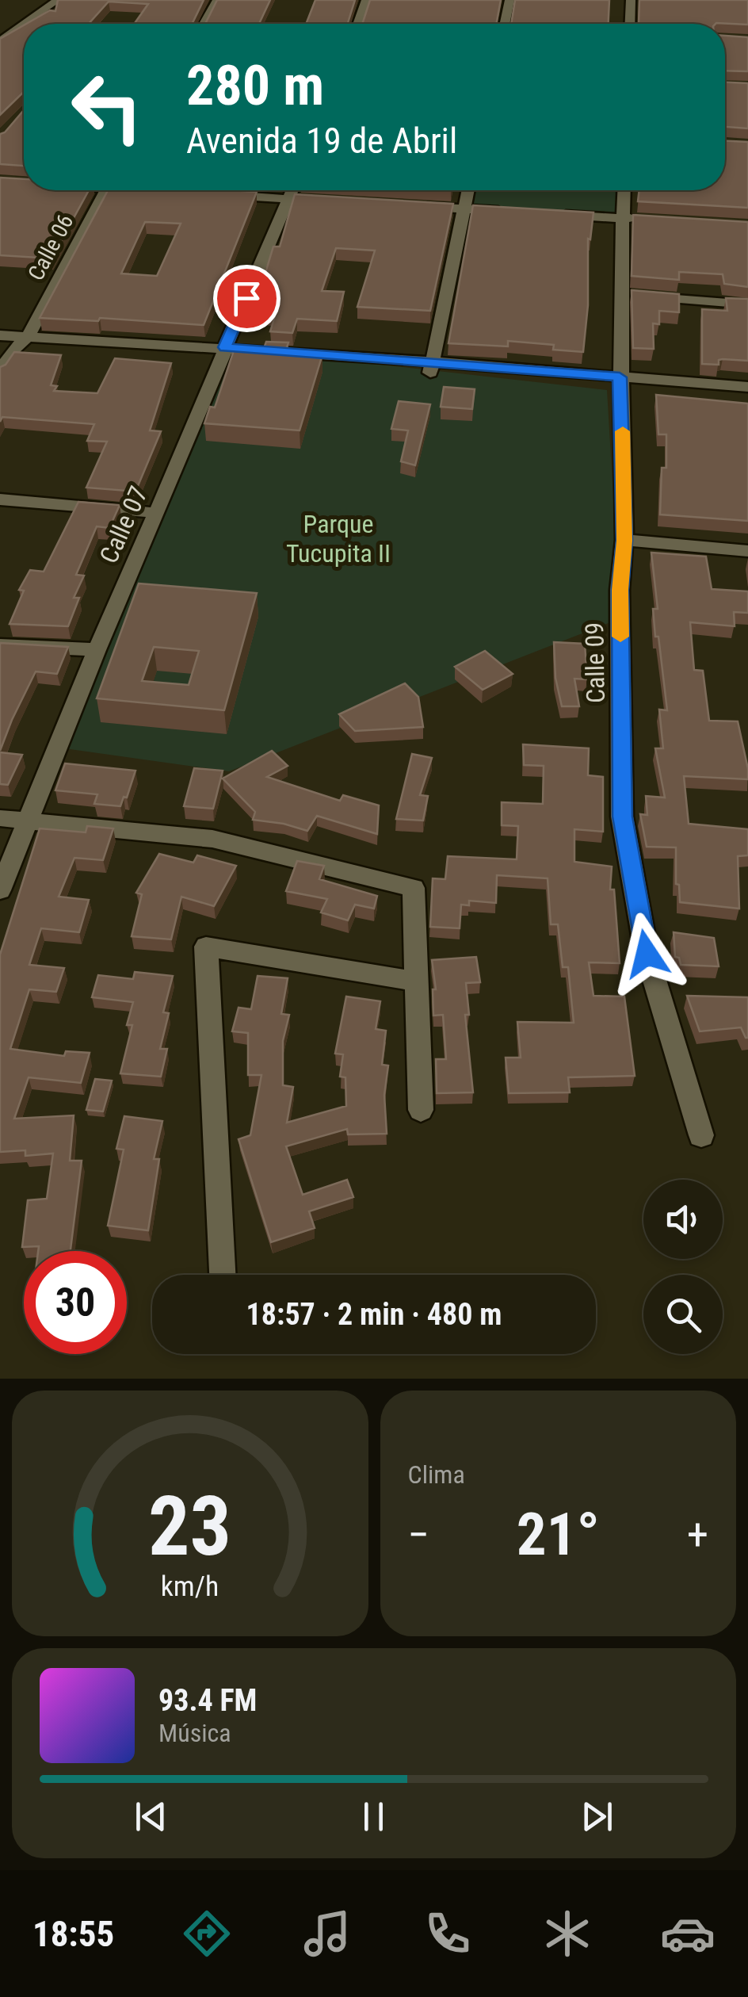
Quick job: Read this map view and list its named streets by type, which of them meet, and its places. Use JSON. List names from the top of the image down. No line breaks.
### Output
{"streets":{"street":["Calle 06","Calle 07","Calle 09"]},"parks":["Parque Tucupita II"],"page":{"turn":["280 m","Avenida 19 de Abril"],"limit":"30","trip":"18:57 · 2 min · 480 m","tile":"Clima","heat":["−","21°","+"],"song":["93.4 FM","Música"],"tabs":"18:55","gauge":["23","km/h"]}}
